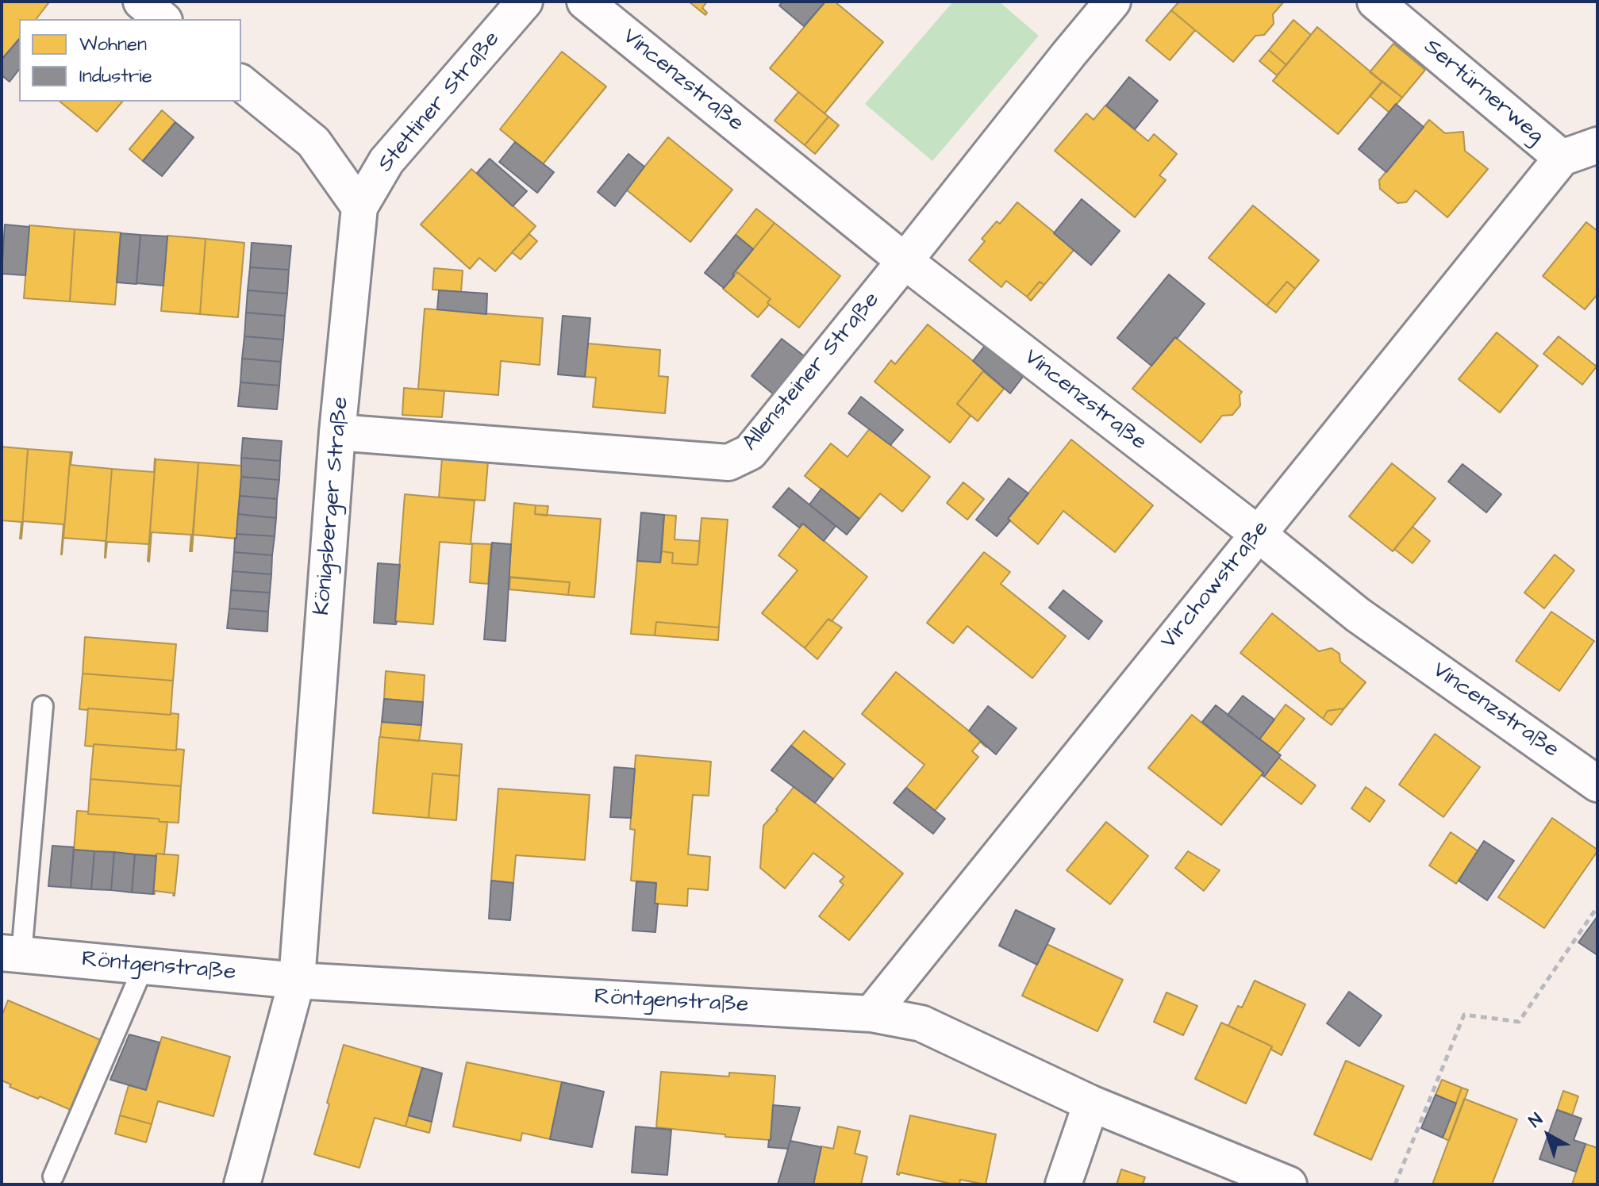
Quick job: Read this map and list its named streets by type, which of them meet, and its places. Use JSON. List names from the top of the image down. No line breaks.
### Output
{"streets":{"street":["Vincenzstraße","Sertürnerweg","Stettiner Straße","Allensteiner Straße","Königsberger Straße","Virchowstraße","Röntgenstraße"]},"crossings":[["Vincenzstraße","Allensteiner Straße"],["Vincenzstraße","Virchowstraße"],["Sertürnerweg","Virchowstraße"],["Stettiner Straße","Königsberger Straße"],["Allensteiner Straße","Königsberger Straße"],["Königsberger Straße","Röntgenstraße"],["Virchowstraße","Röntgenstraße"]],"legend":["Wohnen","Industrie"],"north":"top left"}
